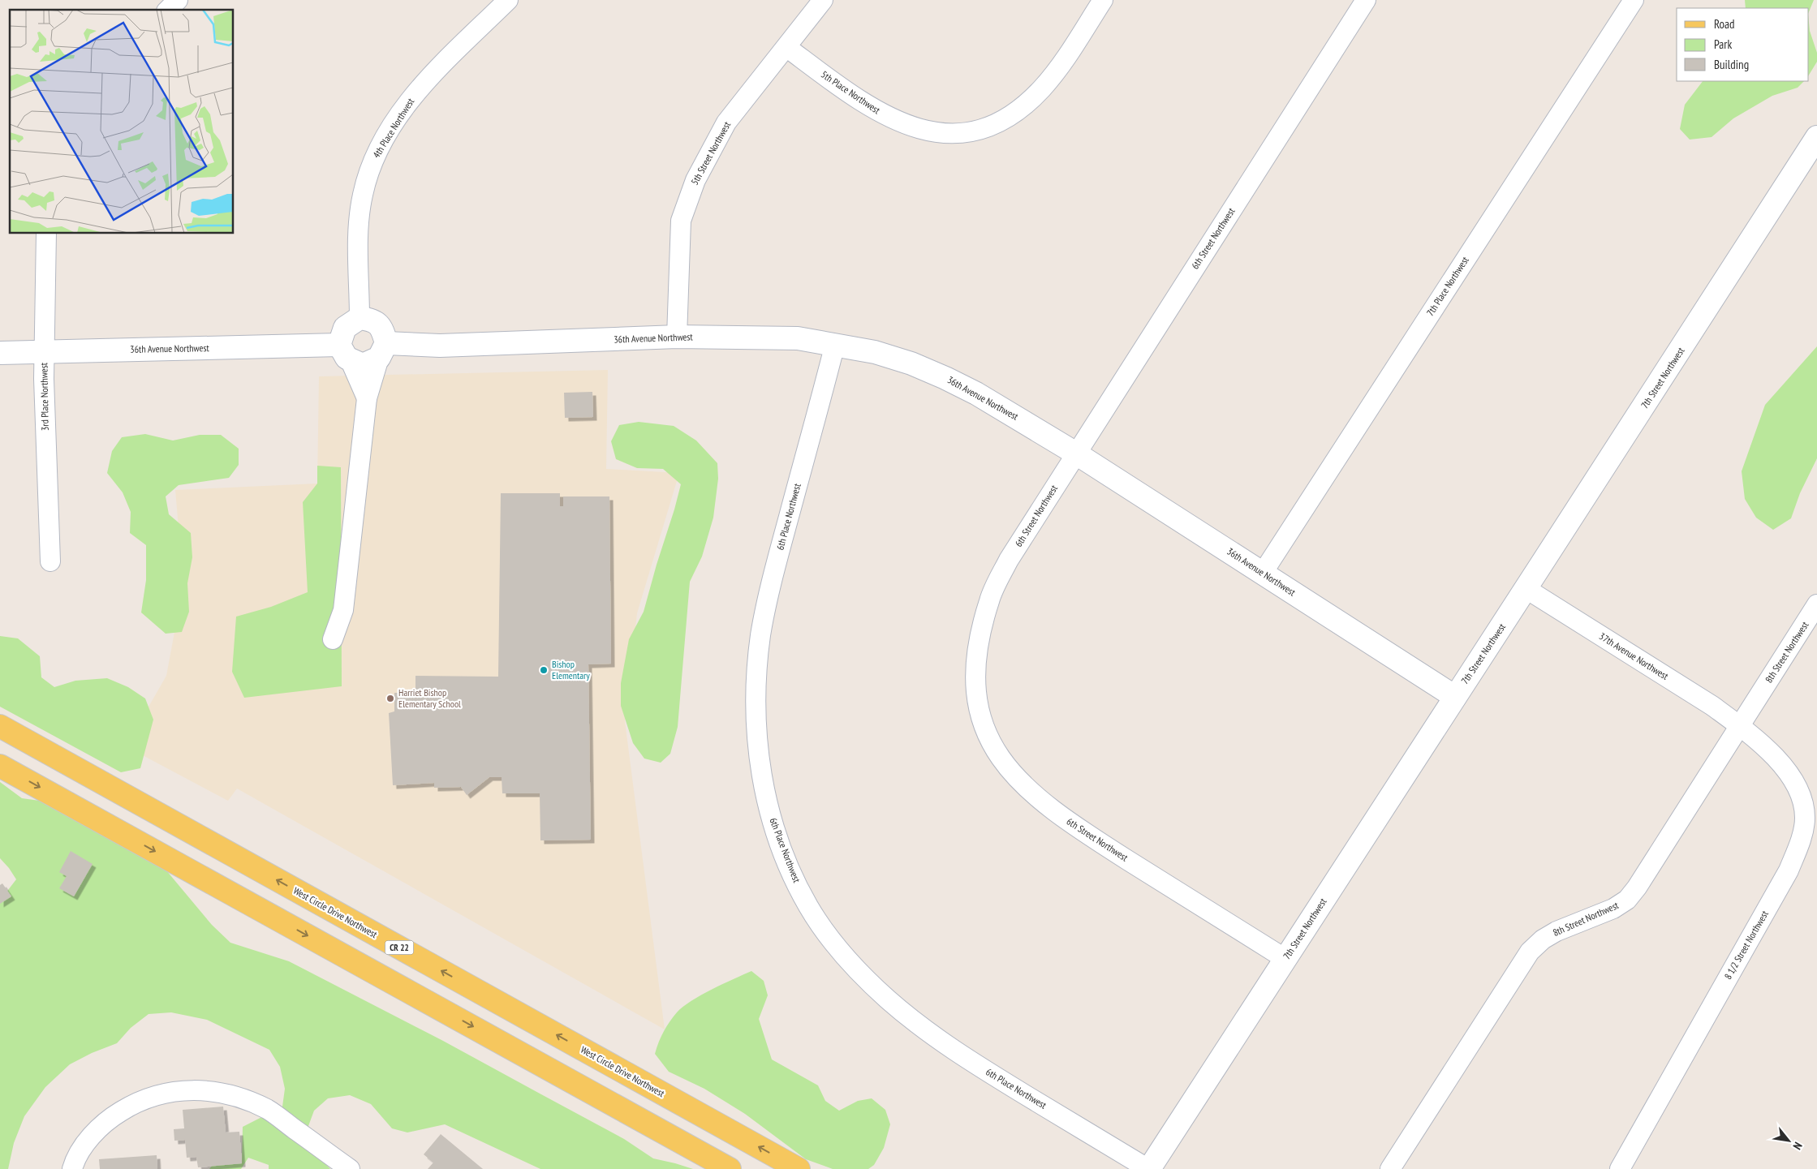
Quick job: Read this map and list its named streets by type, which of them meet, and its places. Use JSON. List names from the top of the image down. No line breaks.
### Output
{"streets":{"main road":["West Circle Drive Northwest","CR 22"],"street":["5th Place Northwest","4th Place Northwest","5th Street Northwest","6th Street Northwest","7th Place Northwest","36th Avenue Northwest","7th Street Northwest","3rd Place Northwest","6th Place Northwest","8th Street Northwest","37th Avenue Northwest","8 1/2 Street Northwest"]},"crossings":[["5th Place Northwest","5th Street Northwest"],["4th Place Northwest","36th Avenue Northwest"],["5th Street Northwest","36th Avenue Northwest"],["6th Street Northwest","36th Avenue Northwest"],["6th Street Northwest","7th Street Northwest"],["7th Place Northwest","36th Avenue Northwest"],["36th Avenue Northwest","7th Street Northwest"],["36th Avenue Northwest","3rd Place Northwest"],["36th Avenue Northwest","6th Place Northwest"],["7th Street Northwest","6th Place Northwest"],["7th Street Northwest","37th Avenue Northwest"],["8th Street Northwest","37th Avenue Northwest"],["8th Street Northwest","8 1/2 Street Northwest"],["37th Avenue Northwest","8 1/2 Street Northwest"]],"places":["Bishop Elementary","Harriet Bishop Elementary School"],"legend":["Road","Park","Building"],"north":"bottom right"}
